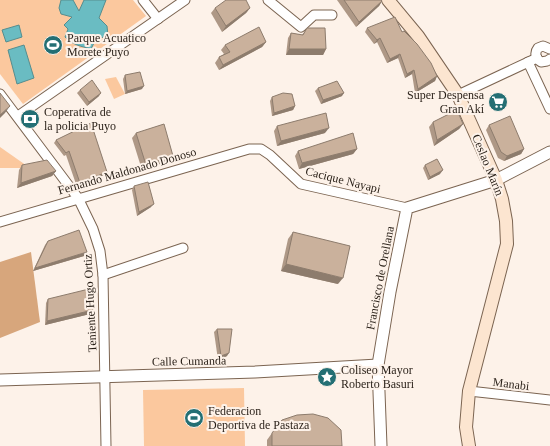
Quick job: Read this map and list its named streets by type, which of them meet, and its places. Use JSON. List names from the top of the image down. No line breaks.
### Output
{"streets":{"main road":["Ceslao Marín"],"street":["Fernando Maldonado Donoso","Cacique Nayapi","Francisco de Orellana","Teniente Hugo Ortiz","Calle Cumanda","Manabi"]},"crossings":[["Ceslao Marín","Manabi"],["Fernando Maldonado Donoso","Cacique Nayapi"],["Fernando Maldonado Donoso","Teniente Hugo Ortiz"],["Cacique Nayapi","Francisco de Orellana"],["Francisco de Orellana","Calle Cumanda"],["Teniente Hugo Ortiz","Calle Cumanda"]],"places":{"sports":["Parque Acuatico Morete Puyo","Federacion Deportiva de Pastaza"],"supermarket":["Super Despensa Gran Akí"],"bank":["Coperativa de la policia Puyo"],"place":["Coliseo Mayor Roberto Basuri"]}}
